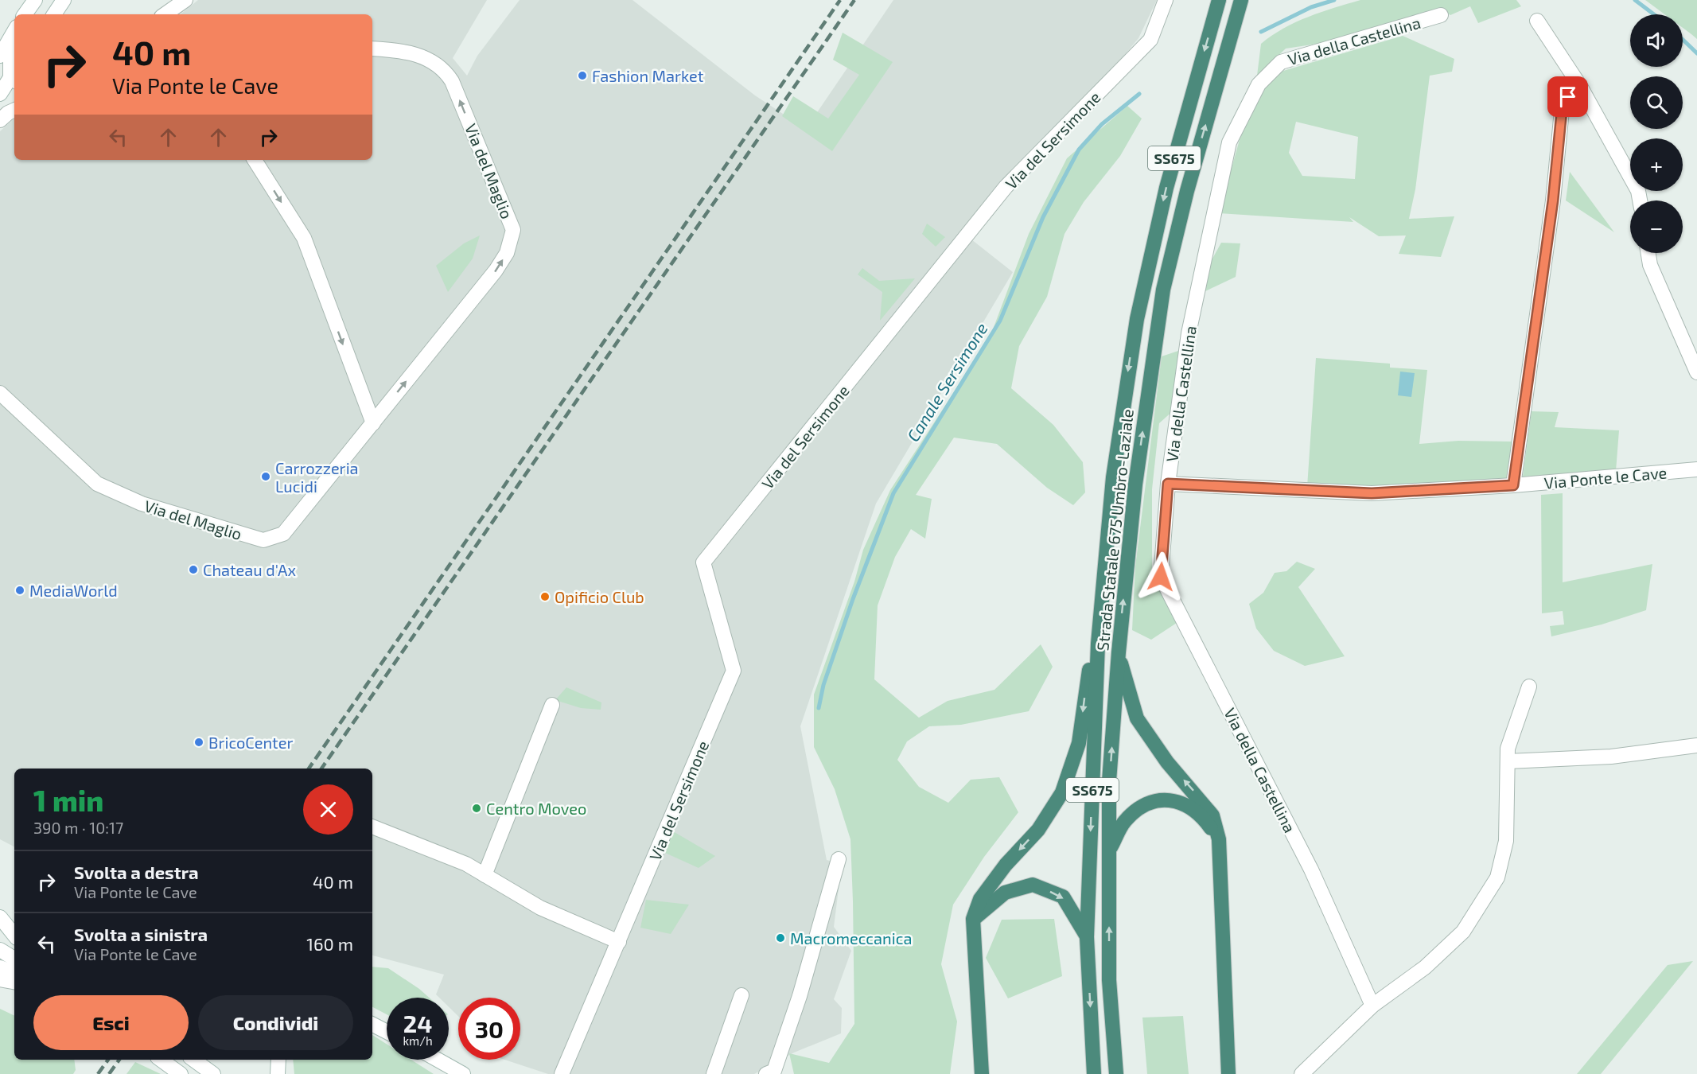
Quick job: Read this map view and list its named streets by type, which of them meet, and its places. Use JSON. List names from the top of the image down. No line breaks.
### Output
{"streets":{"highway":["SS675","Strada Statale 675 Umbro-Laziale"],"street":["Via della Castellina","Via del Sersimone","Via del Maglio","Via Ponte le Cave"]},"crossings":[["Via della Castellina","Via Ponte le Cave"]],"water":["Canale Sersimone"],"places":["Fashion Market","Carrozzeria Lucidi","Chateau d'Ax","MediaWorld","Opificio Club","BricoCenter","Centro Moveo","Macromeccanica"],"page":{"map_buttons":["+","−"],"turn":["40 m","Via Ponte le Cave"],"heading":["1 min","390 m · 10:17"],"list":[{"name":"Svolta a destra","note":"Via Ponte le Cave","value":"40 m"},{"name":"Svolta a sinistra","note":"Via Ponte le Cave","value":"160 m"}],"buttons":["Esci","Condividi"],"speed":"24 km/h","limit":"30"}}
